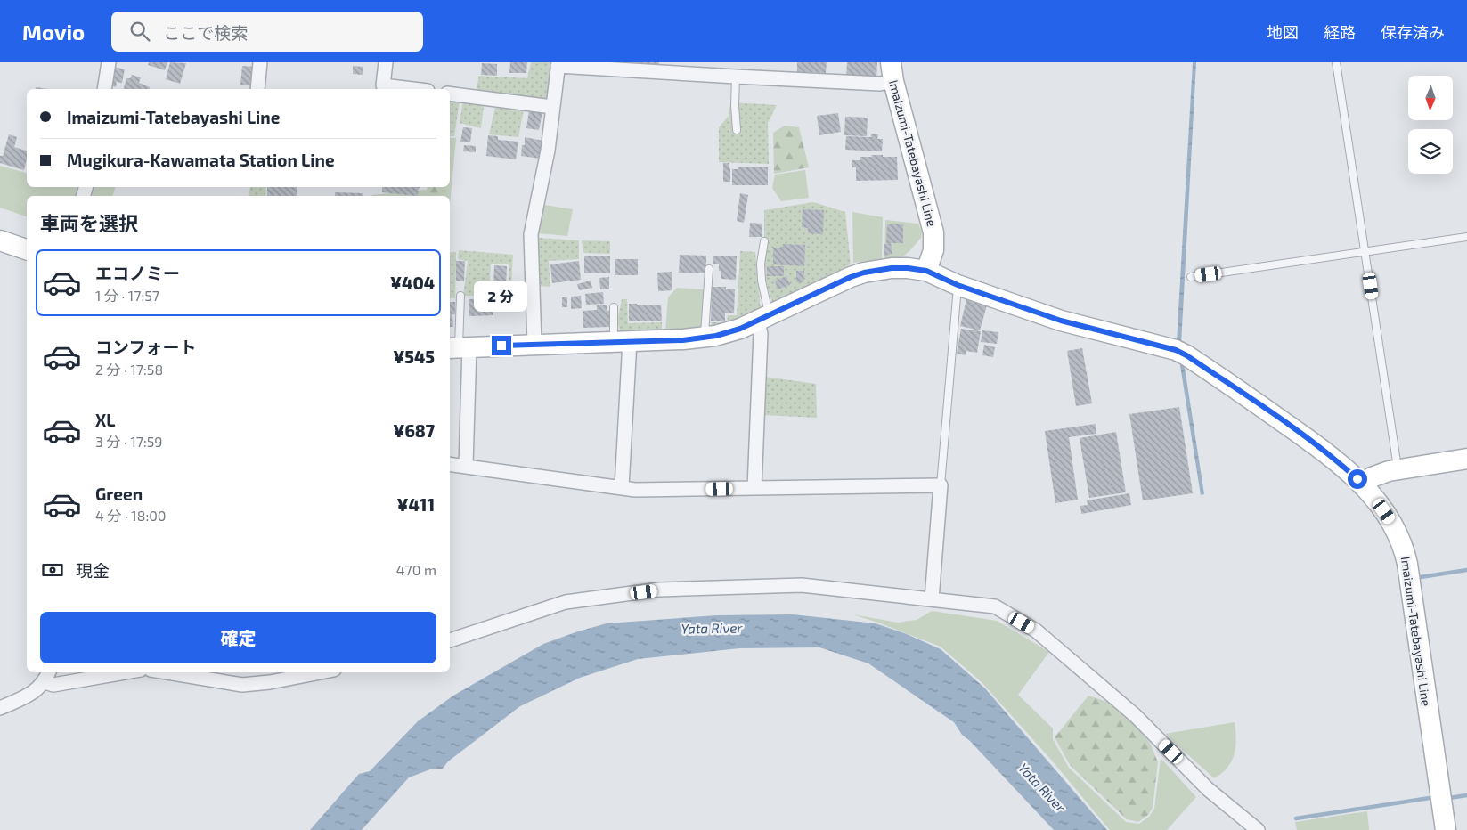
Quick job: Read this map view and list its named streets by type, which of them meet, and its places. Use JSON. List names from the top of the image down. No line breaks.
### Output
{"streets":{"main road":["Imaizumi-Tatebayashi Line"]},"water":["Yata River"],"north":"bottom","page":{"header":"Movio","search":"ここで検索","nav":["地図","経路","保存済み"],"banner":["Imaizumi-Tatebayashi Line","Mugikura-Kawamata Station Line"],"heading":"車両を選択","list":[{"name":"エコノミー","note":"1 分 · 17:57","value":"¥404"},{"name":"コンフォート","note":"2 分 · 17:58","value":"¥545"},{"name":"XL","note":"3 分 · 17:59","value":"¥687"},{"name":"Green","note":"4 分 · 18:00","value":"¥411"}],"bubble":"2 分","pay":["現金","470 m"],"buttons":"確定"}}
